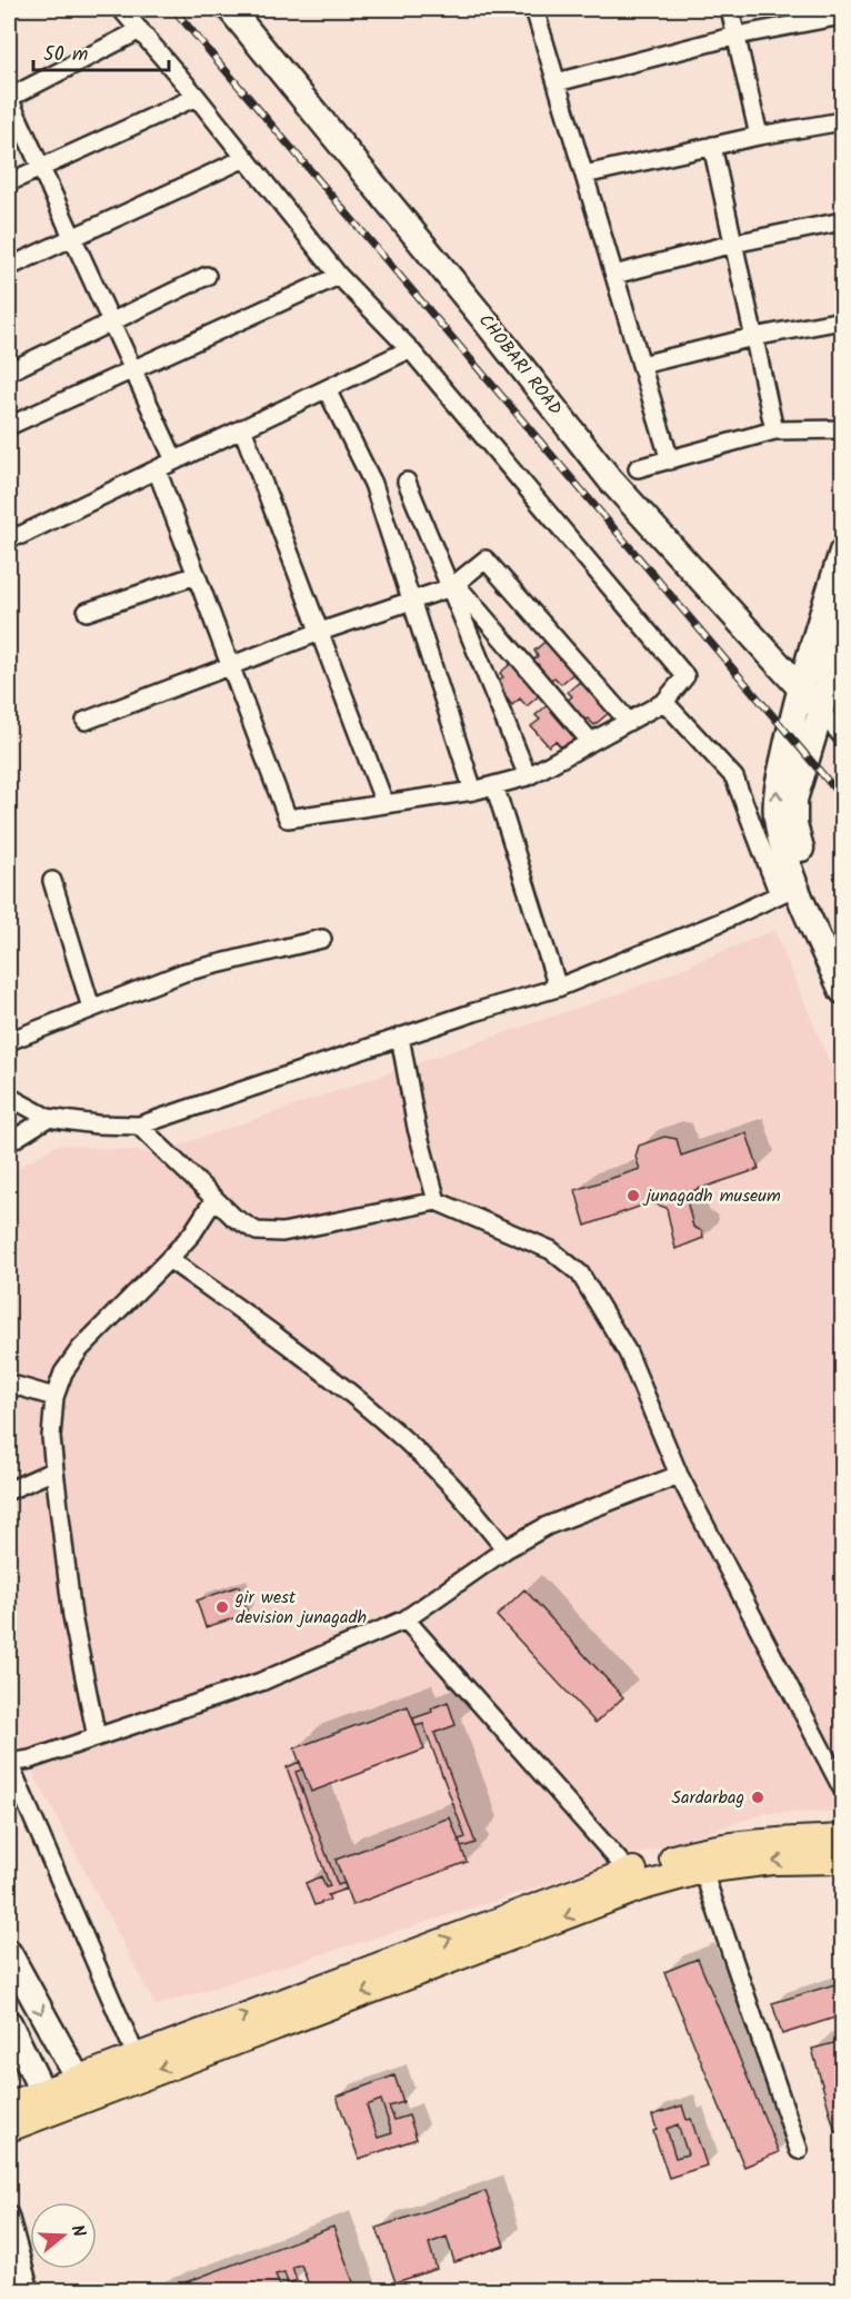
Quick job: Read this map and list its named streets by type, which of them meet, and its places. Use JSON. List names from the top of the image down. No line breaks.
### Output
{"streets":{"street":["CHOBARI ROAD"]},"places":["junagadh museum","gir west devision junagadh","Sardarbag"],"scale_bar":"50 m","north":"right"}
